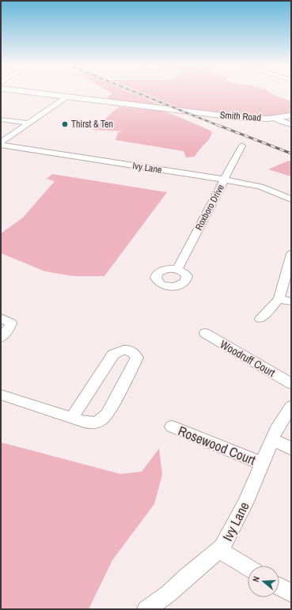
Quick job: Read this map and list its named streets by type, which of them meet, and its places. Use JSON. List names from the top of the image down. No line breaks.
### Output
{"streets":{"main road":["Smith Road"],"street":["Ivy Lane","Roxboro Drive","Woodruff Court","Rosewood Court"]},"crossings":[["Ivy Lane","Roxboro Drive"],["Ivy Lane","Rosewood Court"]],"places":["Thirst & Ten"],"north":"left"}
